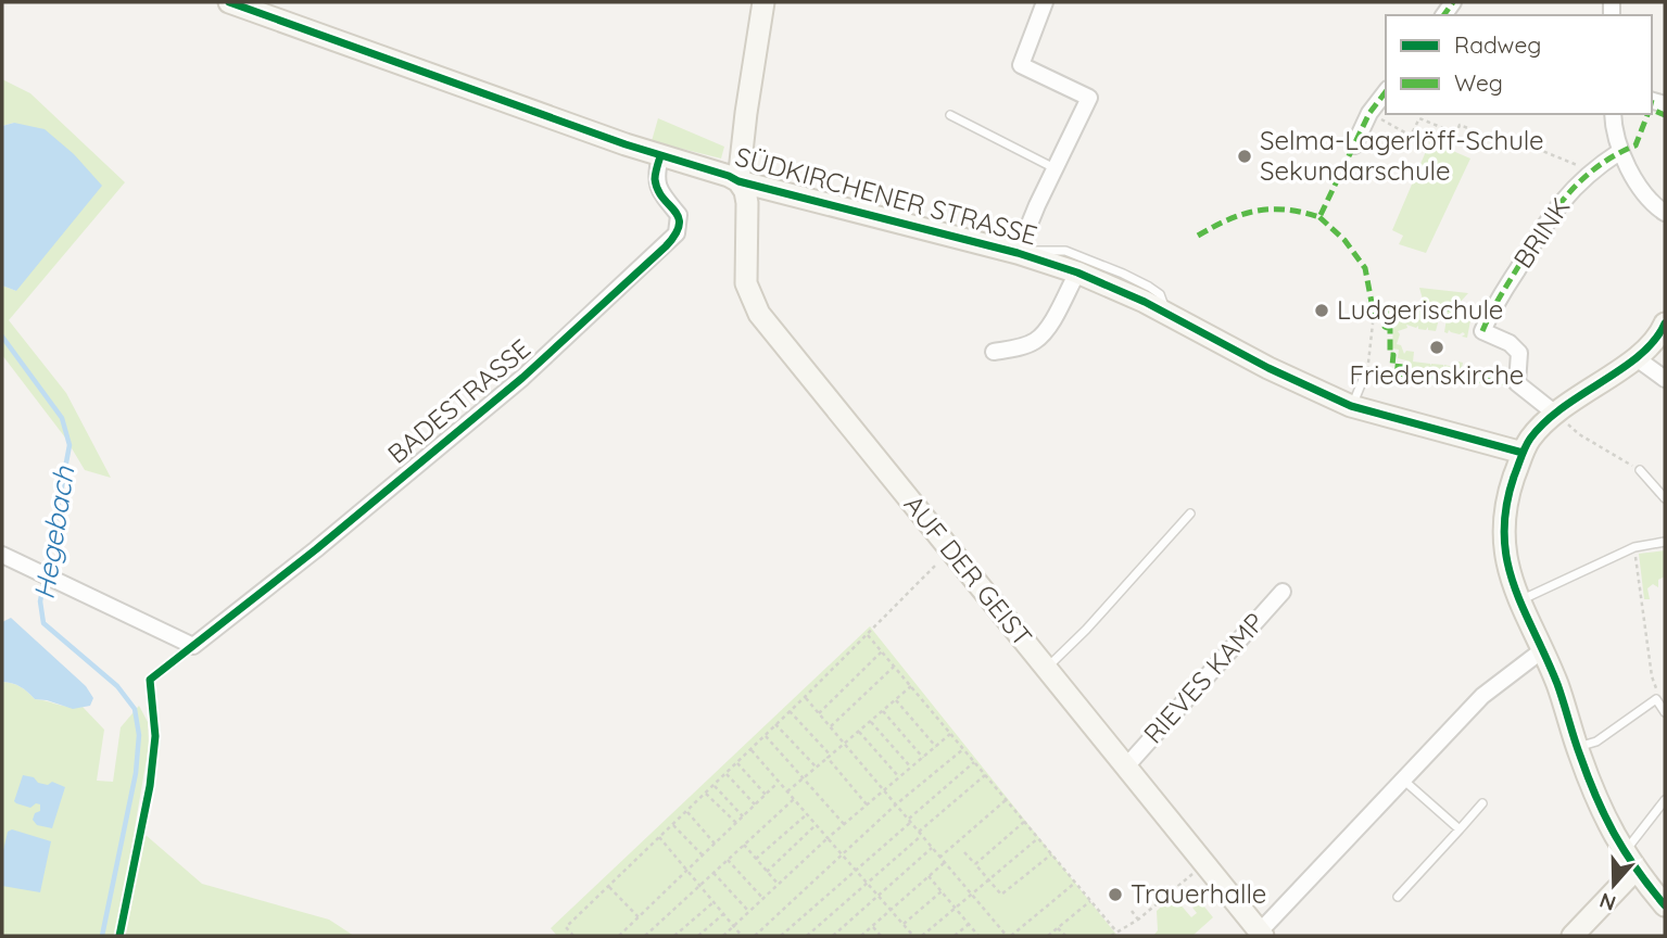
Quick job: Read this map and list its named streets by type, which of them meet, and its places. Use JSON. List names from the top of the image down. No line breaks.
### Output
{"streets":{"street":["SÜDKIRCHENER STRASSE","BRINK","BADESTRASSE","AUF DER GEIST","RIEVES KAMP"]},"crossings":[["SÜDKIRCHENER STRASSE","BADESTRASSE"],["SÜDKIRCHENER STRASSE","AUF DER GEIST"],["AUF DER GEIST","RIEVES KAMP"]],"water":["Hegebach"],"places":["Selma-Lagerlöff-Schule Sekundarschule","Ludgerischule","Friedenskirche","Trauerhalle"],"legend":["Radweg","Weg"],"north":"bottom"}
